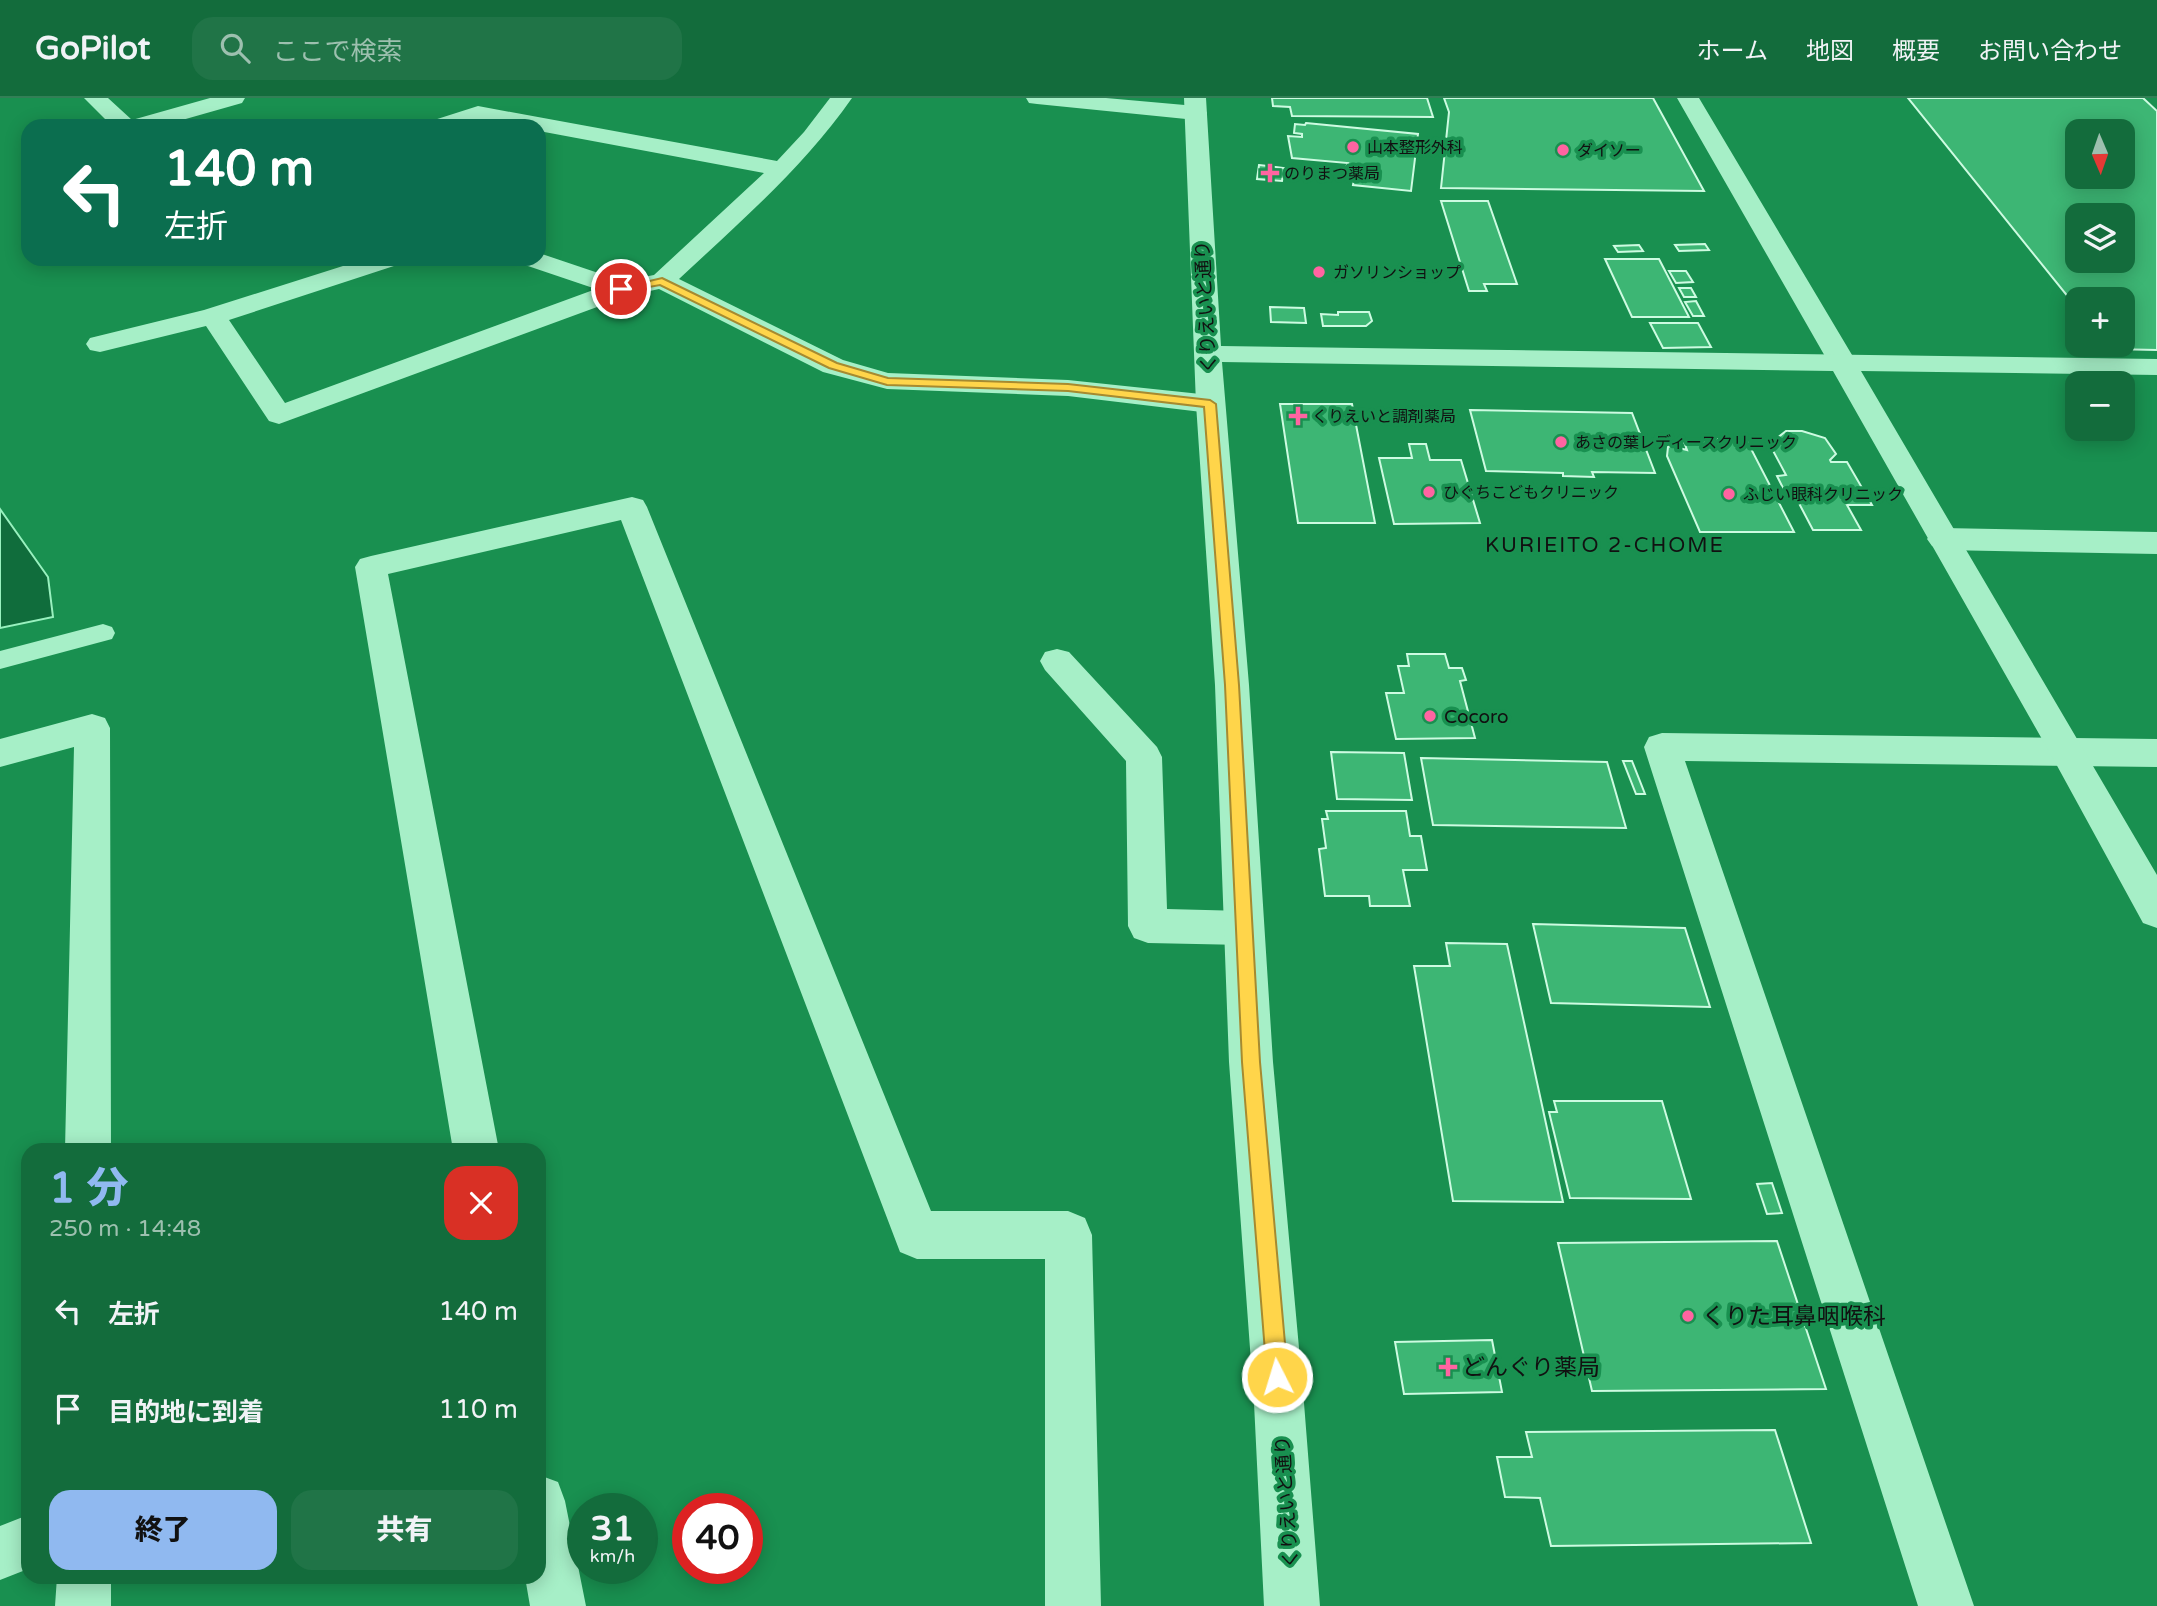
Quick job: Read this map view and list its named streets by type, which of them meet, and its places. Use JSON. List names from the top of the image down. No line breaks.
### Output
{"streets":{"street":["くりえいと通り"]},"districts":["KURIEITO 2-CHOME"],"places":{"other":["山本整形外科","ダイソー","ガソリンショップ","あさの葉レディースクリニック","ひぐちこどもクリニック","ふじい眼科クリニック","Cocoro","くりた耳鼻咽喉科"],"health":["のりまつ薬局","くりえいと調剤薬局","どんぐり薬局"]},"north":"bottom","page":{"header":"GoPilot","search":"ここで検索","nav":["ホーム","地図","概要","お問い合わせ"],"map_buttons":["+","−"],"turn":["140 m","左折"],"heading":["1 分","250 m · 14:48"],"list":[{"name":"左折","value":"140 m"},{"name":"目的地に到着","value":"110 m"}],"buttons":["終了","共有"],"speed":"31 km/h","limit":"40"}}
